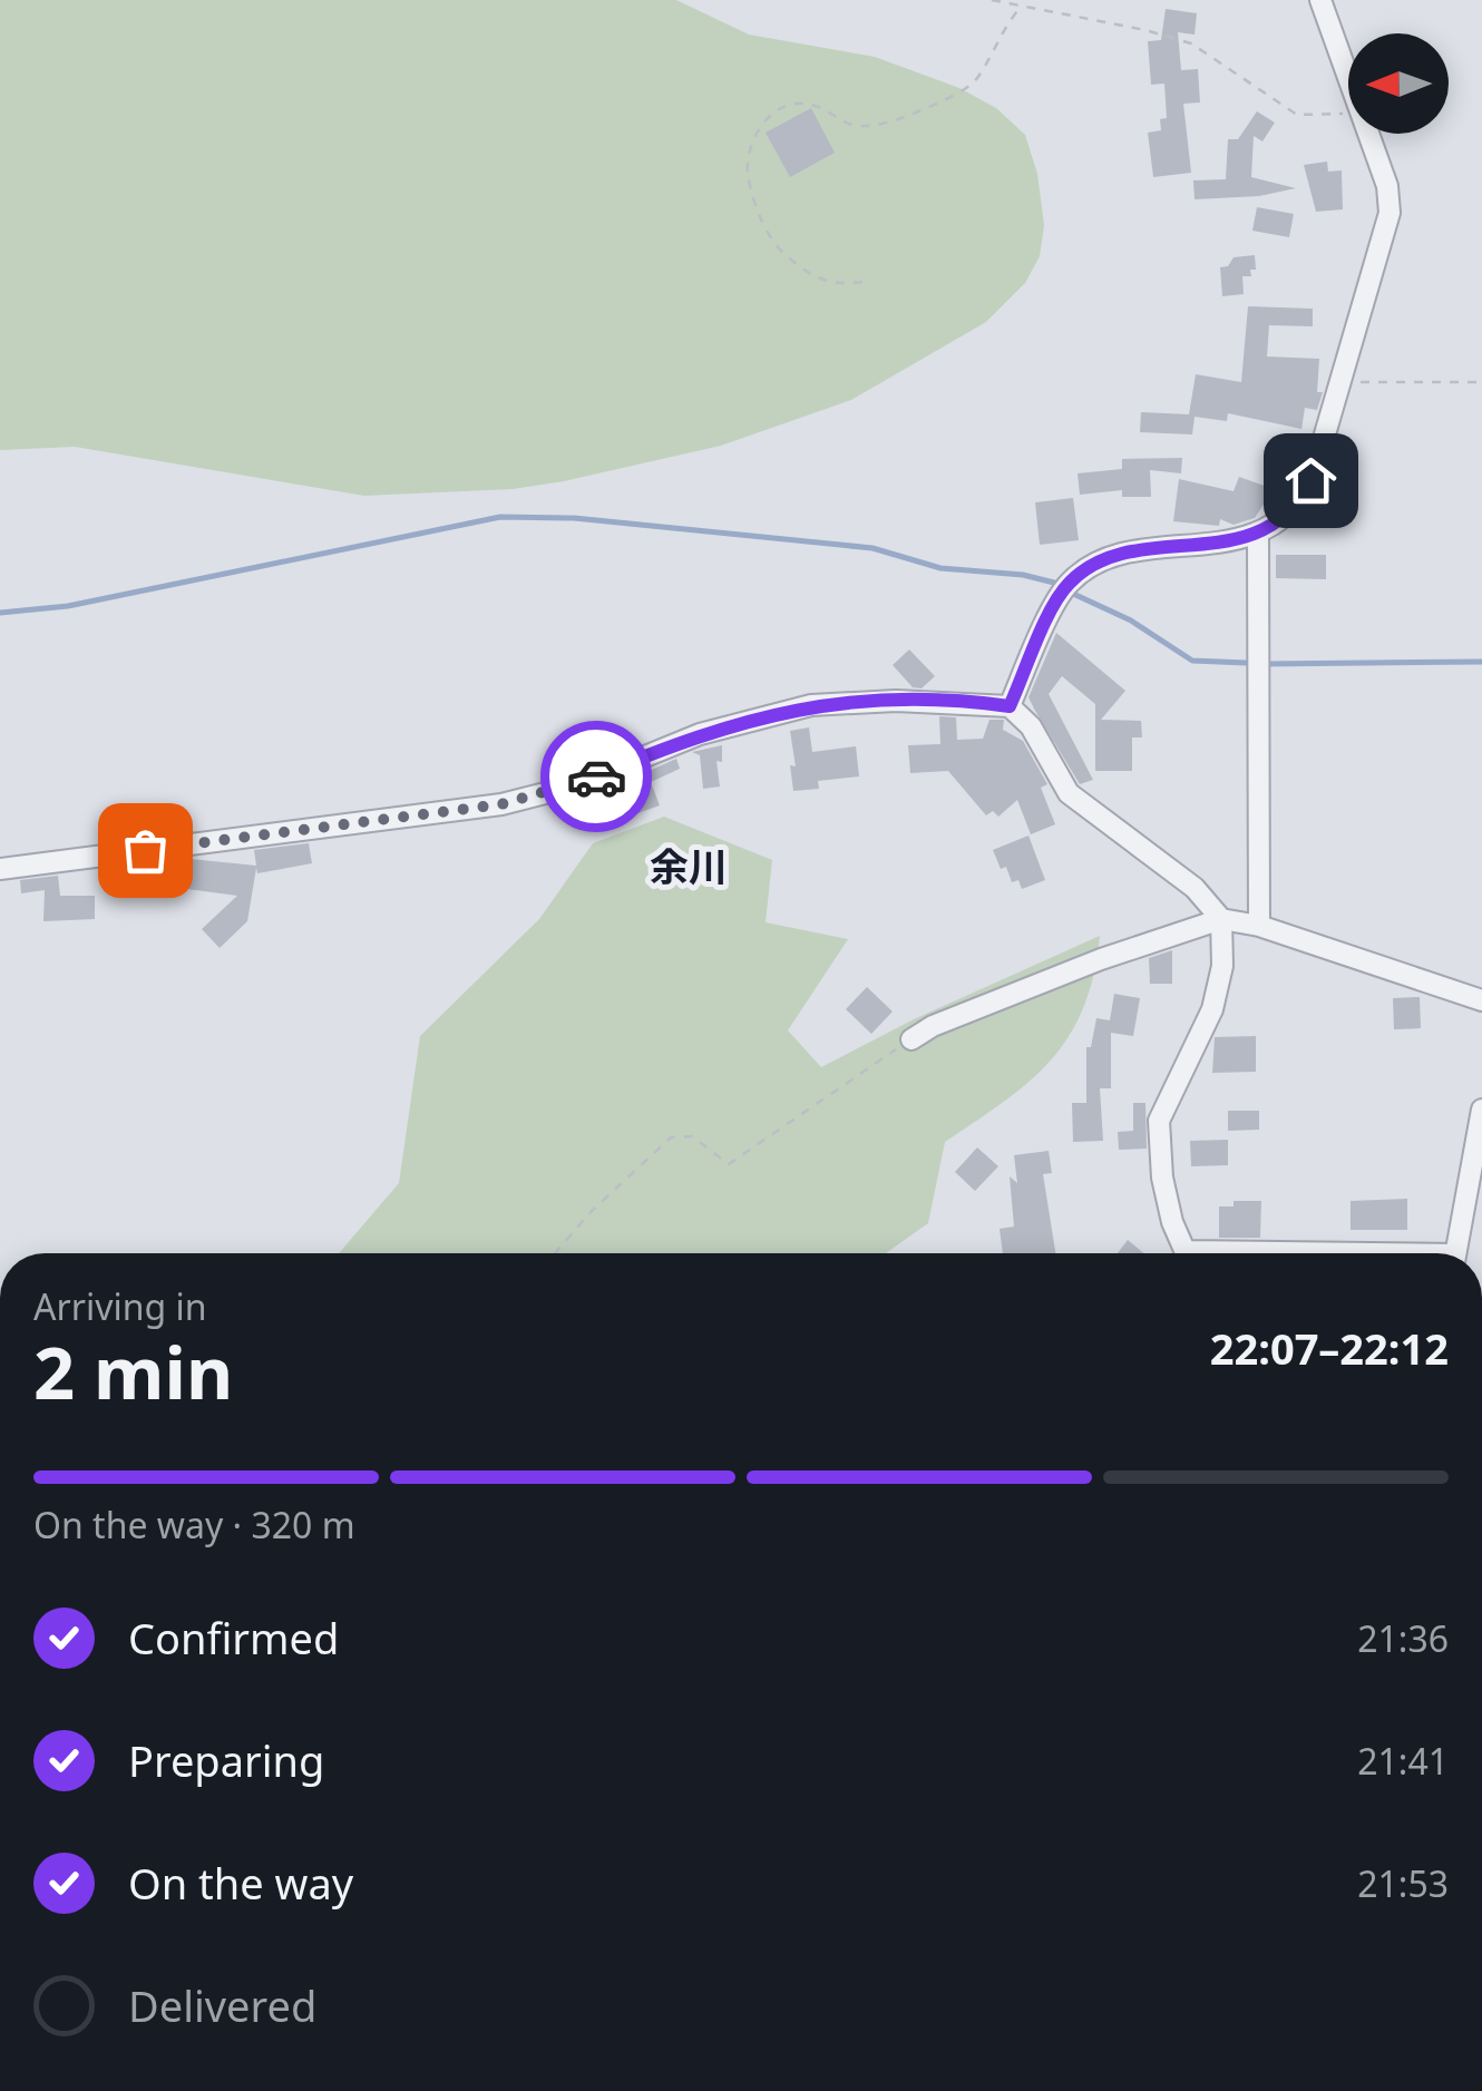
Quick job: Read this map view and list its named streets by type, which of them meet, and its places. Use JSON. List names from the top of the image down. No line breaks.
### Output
{"districts":["余川"],"north":"left","page":{"heading":["2 min","Arriving in","22:07–22:12"],"bar":"On the way · 320 m","list":[["Confirmed","21:36"],["Preparing","21:41"],["On the way","21:53"],"Delivered"]}}
